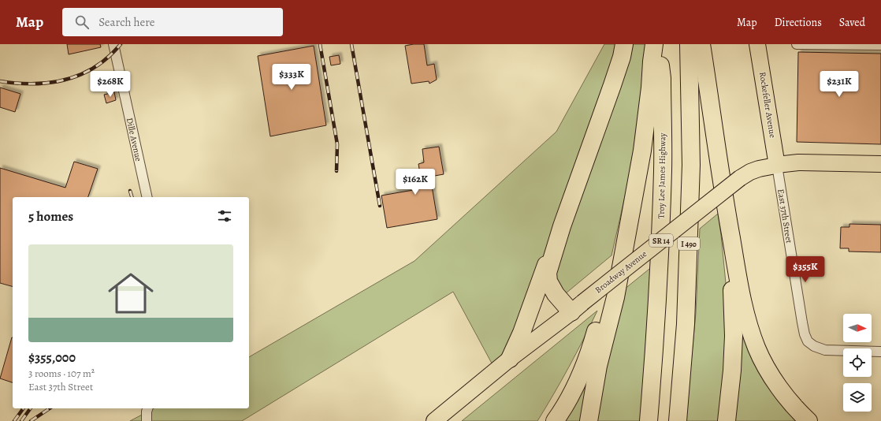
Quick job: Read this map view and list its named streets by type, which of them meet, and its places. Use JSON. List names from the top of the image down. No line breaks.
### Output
{"streets":{"highway":["Troy Lee James Highway","I 490"],"main road":["Rockefeller Avenue","SR 14","Broadway Avenue"],"street":["Dille Avenue","East 37th Street"]},"crossings":[["Rockefeller Avenue","East 37th Street"],["Rockefeller Avenue","Broadway Avenue"],["East 37th Street","Broadway Avenue"]],"north":"right","page":{"header":"Map","search":"Search here","nav":["Map","Directions","Saved"],"price":["$333K","$268K","$231K","$162K","$355K"],"heading":"5 homes","list":[{"name":"$355,000","note":"3 rooms · 107 m² · East 37th Street"}]}}
